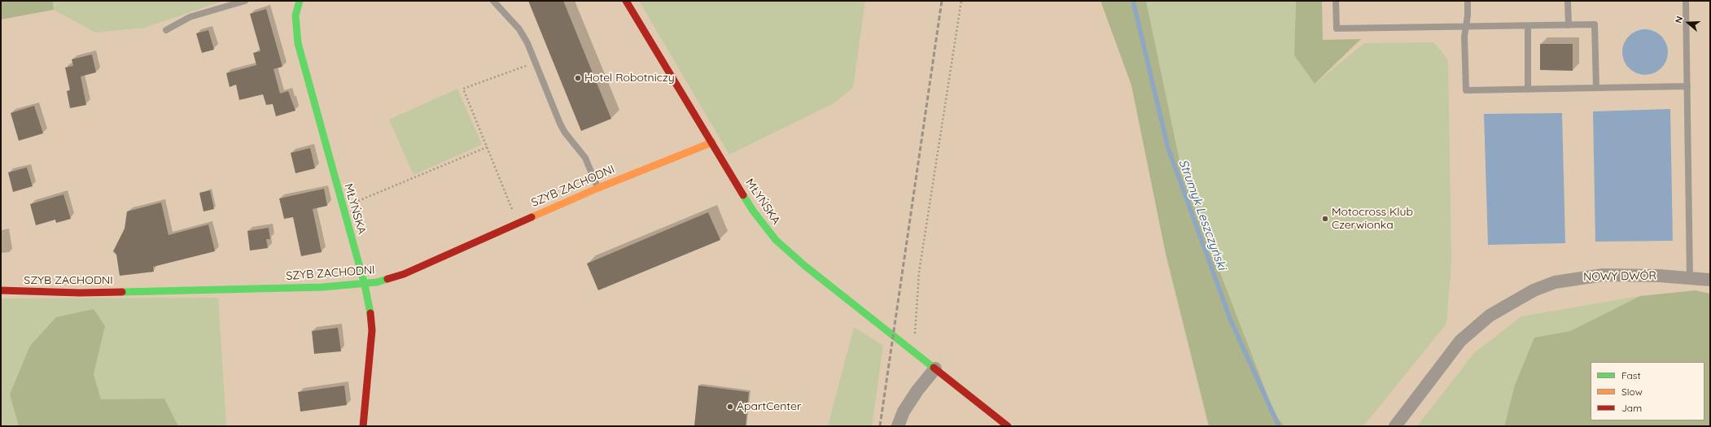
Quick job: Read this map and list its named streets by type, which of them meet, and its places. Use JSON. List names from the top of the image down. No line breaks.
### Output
{"streets":{"street":["SZYB ZACHODNI","MŁYŃSKA","NOWY DWÓR"]},"crossings":[["SZYB ZACHODNI","MŁYŃSKA"]],"water":["Strumyk Leszczyński"],"places":["Hotel Robotniczy","Motocross Klub Czerwionka","ApartCenter"],"legend":["Fast","Slow","Jam"],"north":"left"}
